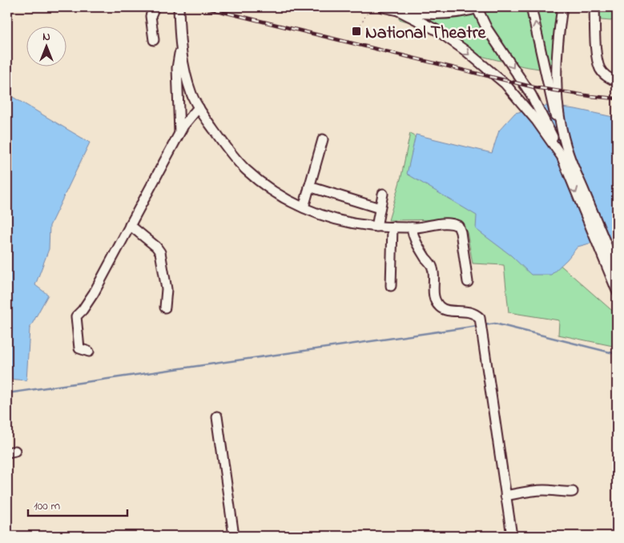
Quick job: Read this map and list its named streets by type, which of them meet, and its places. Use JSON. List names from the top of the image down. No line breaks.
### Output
{"places":{"transit":["National Theatre"]},"scale_bar":"100 m","north":"top"}
